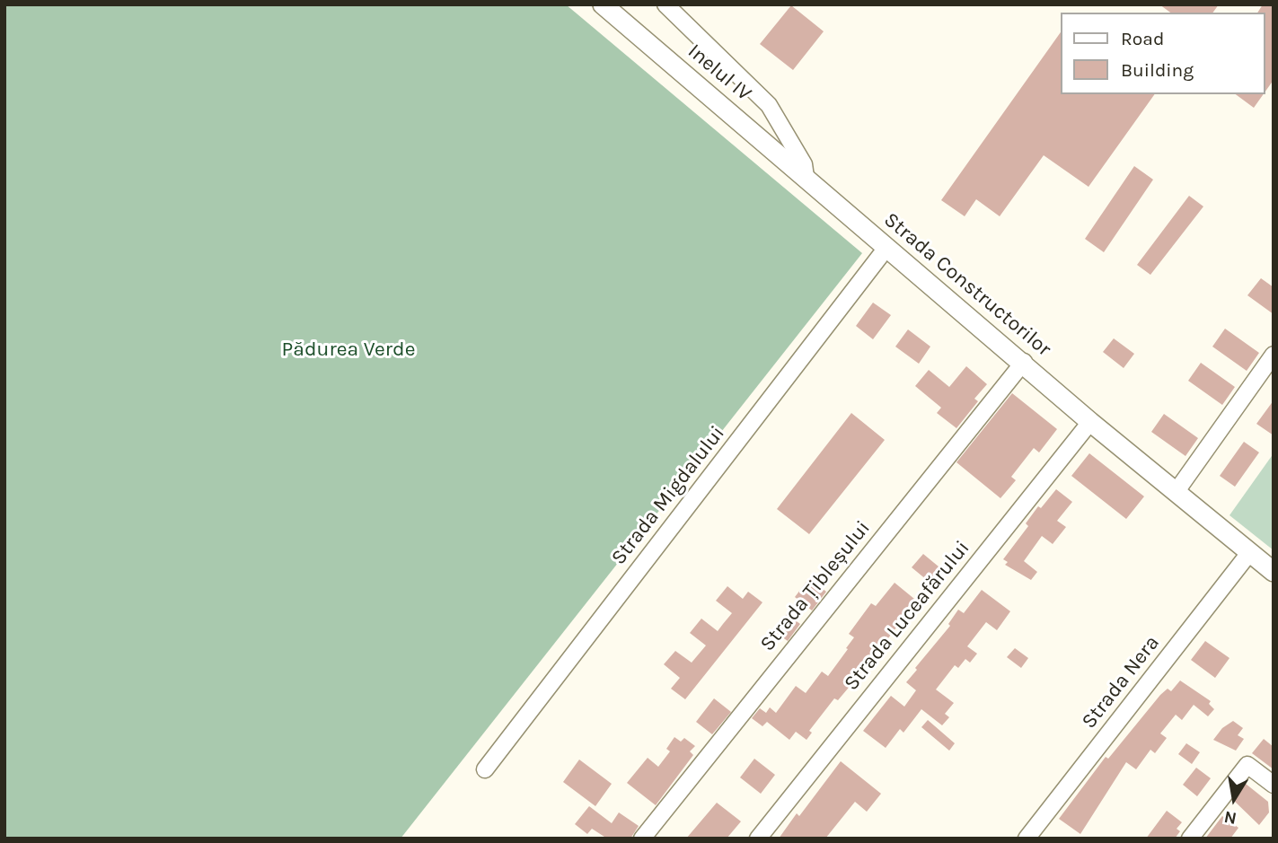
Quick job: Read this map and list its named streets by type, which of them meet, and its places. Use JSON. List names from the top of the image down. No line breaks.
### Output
{"streets":{"main road":["Inelul IV","Strada Constructorilor"],"street":["Strada Migdalului","Strada Țibleșului","Strada Luceafărului","Strada Nera"]},"crossings":[["Inelul IV","Strada Constructorilor"],["Strada Constructorilor","Strada Migdalului"],["Strada Constructorilor","Strada Țibleșului"],["Strada Constructorilor","Strada Luceafărului"],["Strada Constructorilor","Strada Nera"]],"parks":["Pădurea Verde"],"legend":["Road","Building"],"north":"bottom"}
